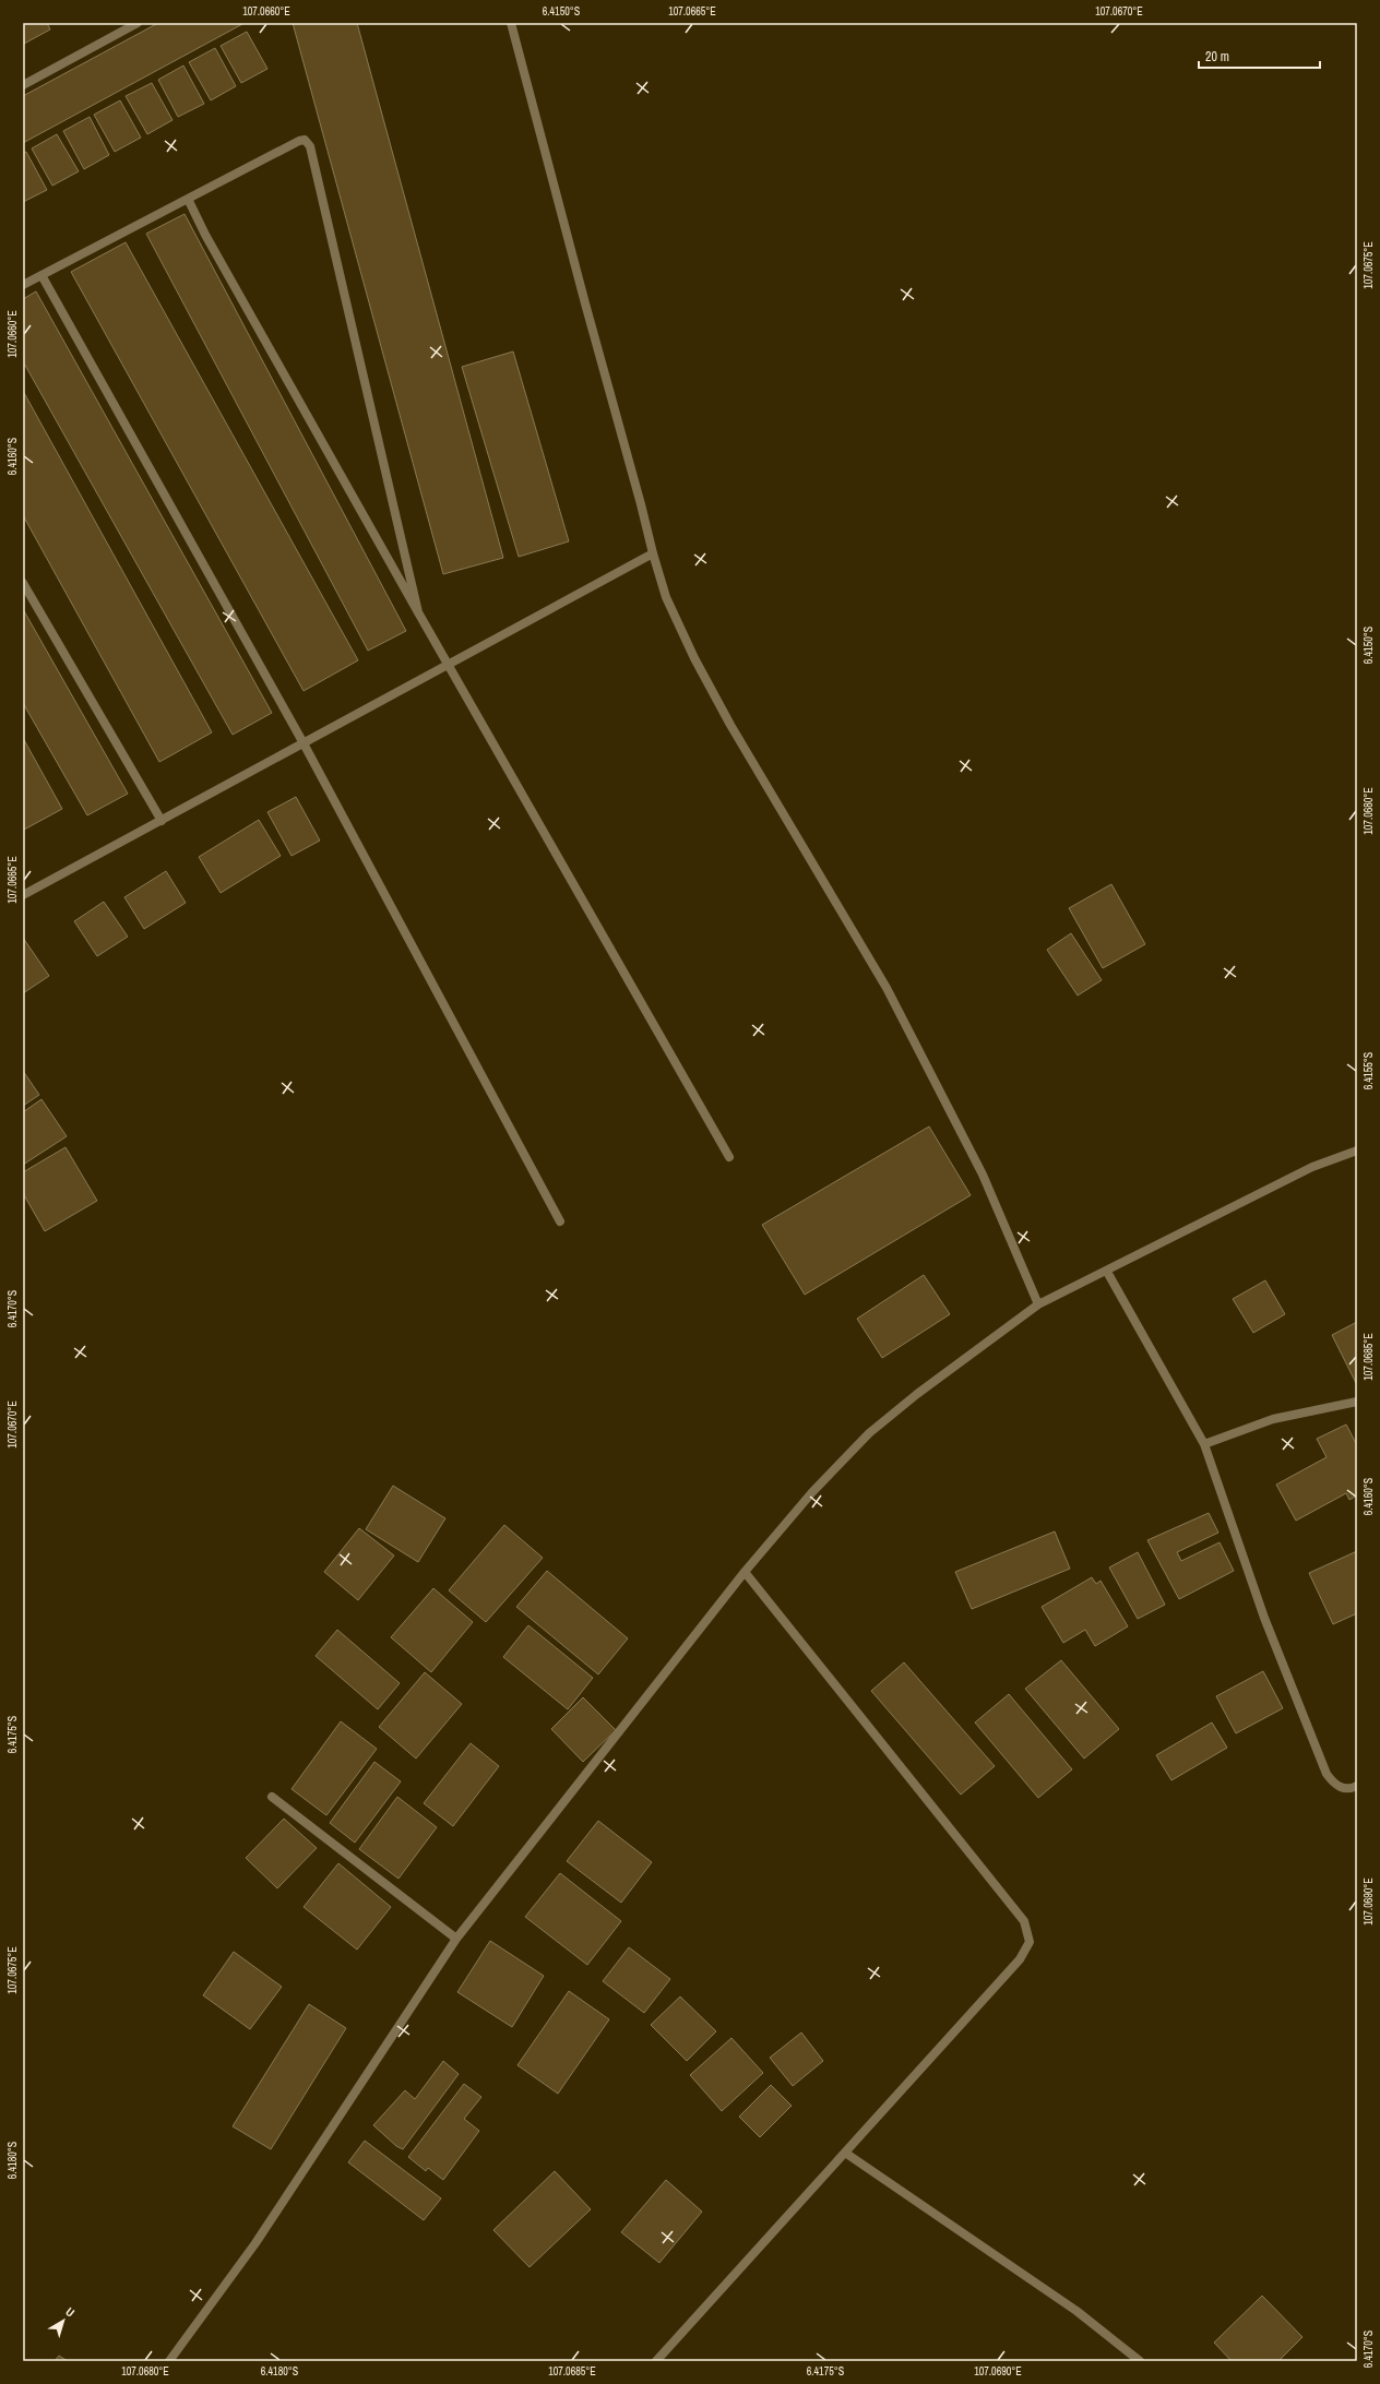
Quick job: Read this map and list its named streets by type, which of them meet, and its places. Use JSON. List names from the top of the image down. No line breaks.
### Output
{"scale_bar":"20 m","north":"top right","coordinates":["107.0660°E","6.4150°S","107.0665°E","107.0670°E","107.0675°E","6.4160°S","107.0680°E","6.4155°S","6.4170°S","107.0685°E","6.4175°S","107.0690°E","6.4180°S"]}
